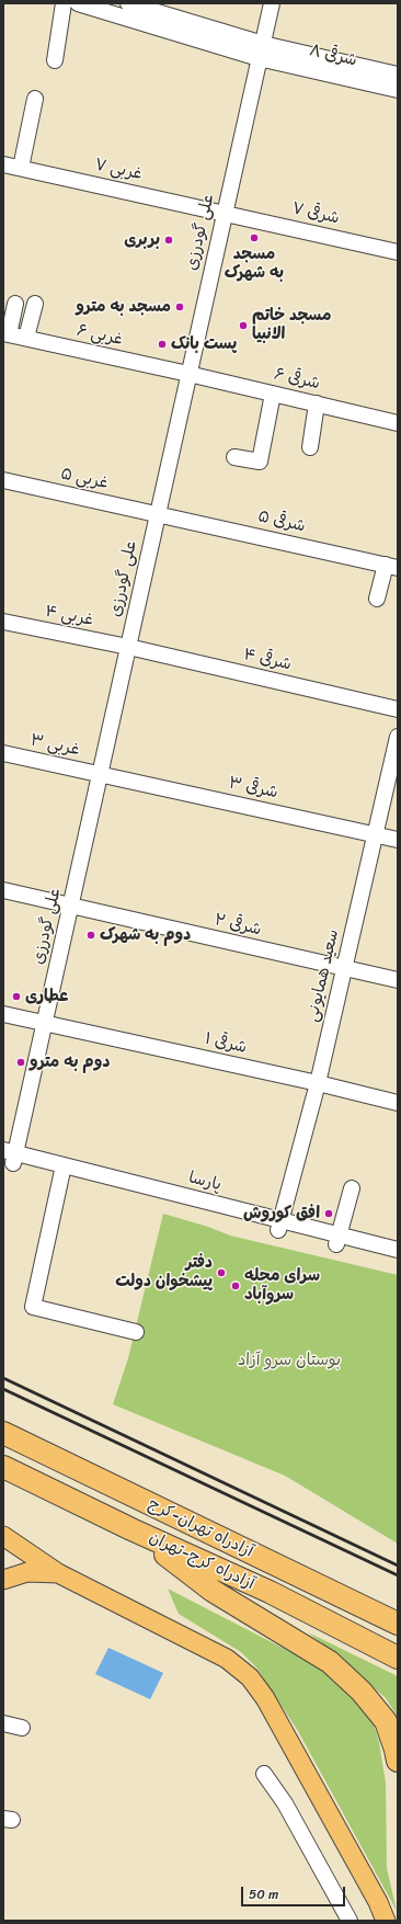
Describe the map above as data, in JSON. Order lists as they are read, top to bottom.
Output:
{
  "streets": {
    "highway": ["آزادراه تهران-کرج", "آزادراه کرج-تهران"],
    "street": [
      "۸ شرقی",
      "۷ غربی",
      "۷ شرقی",
      "علی گودرزی",
      "۶ غربی",
      "۶ شرقی",
      "۵ غربی",
      "۵ شرقی",
      "۴ غربی",
      "۴ شرقی",
      "۳ غربی",
      "۳ شرقی",
      "۲ شرقی",
      "سعید همایونی",
      "۱ شرقی",
      "پارسا"
    ]
  },
  "crossings": [
    ["۸ شرقی", "علی گودرزی"],
    ["۷ غربی", "۷ شرقی"],
    ["۷ غربی", "علی گودرزی"],
    ["۷ شرقی", "علی گودرزی"],
    ["علی گودرزی", "۶ غربی"],
    ["علی گودرزی", "۶ شرقی"],
    ["علی گودرزی", "۵ غربی"],
    ["علی گودرزی", "۵ شرقی"],
    ["علی گودرزی", "۴ غربی"],
    ["علی گودرزی", "۴ شرقی"],
    ["علی گودرزی", "۳ غربی"],
    ["علی گودرزی", "۳ شرقی"],
    ["علی گودرزی", "۲ شرقی"],
    ["علی گودرزی", "۱ شرقی"],
    ["علی گودرزی", "پارسا"],
    ["۶ غربی", "۶ شرقی"],
    ["۵ غربی", "۵ شرقی"],
    ["۴ غربی", "۴ شرقی"],
    ["۳ غربی", "۳ شرقی"],
    ["۳ شرقی", "سعید همایونی"],
    ["۲ شرقی", "سعید همایونی"],
    ["سعید همایونی", "۱ شرقی"],
    ["سعید همایونی", "پارسا"]
  ],
  "parks": ["بوستان سرو آزاد"],
  "places": [
    "مسجد به شهرک",
    "بربری",
    "مسجد به مترو",
    "مسجد خاتم الانبیا",
    "پست بانک",
    "دوم به شهرک",
    "عطاری",
    "دوم به مترو",
    "افق کوروش",
    "دفتر پیشخوان دولت",
    "سرای محله سروآباد"
  ],
  "scale_bar": "50 m"
}
